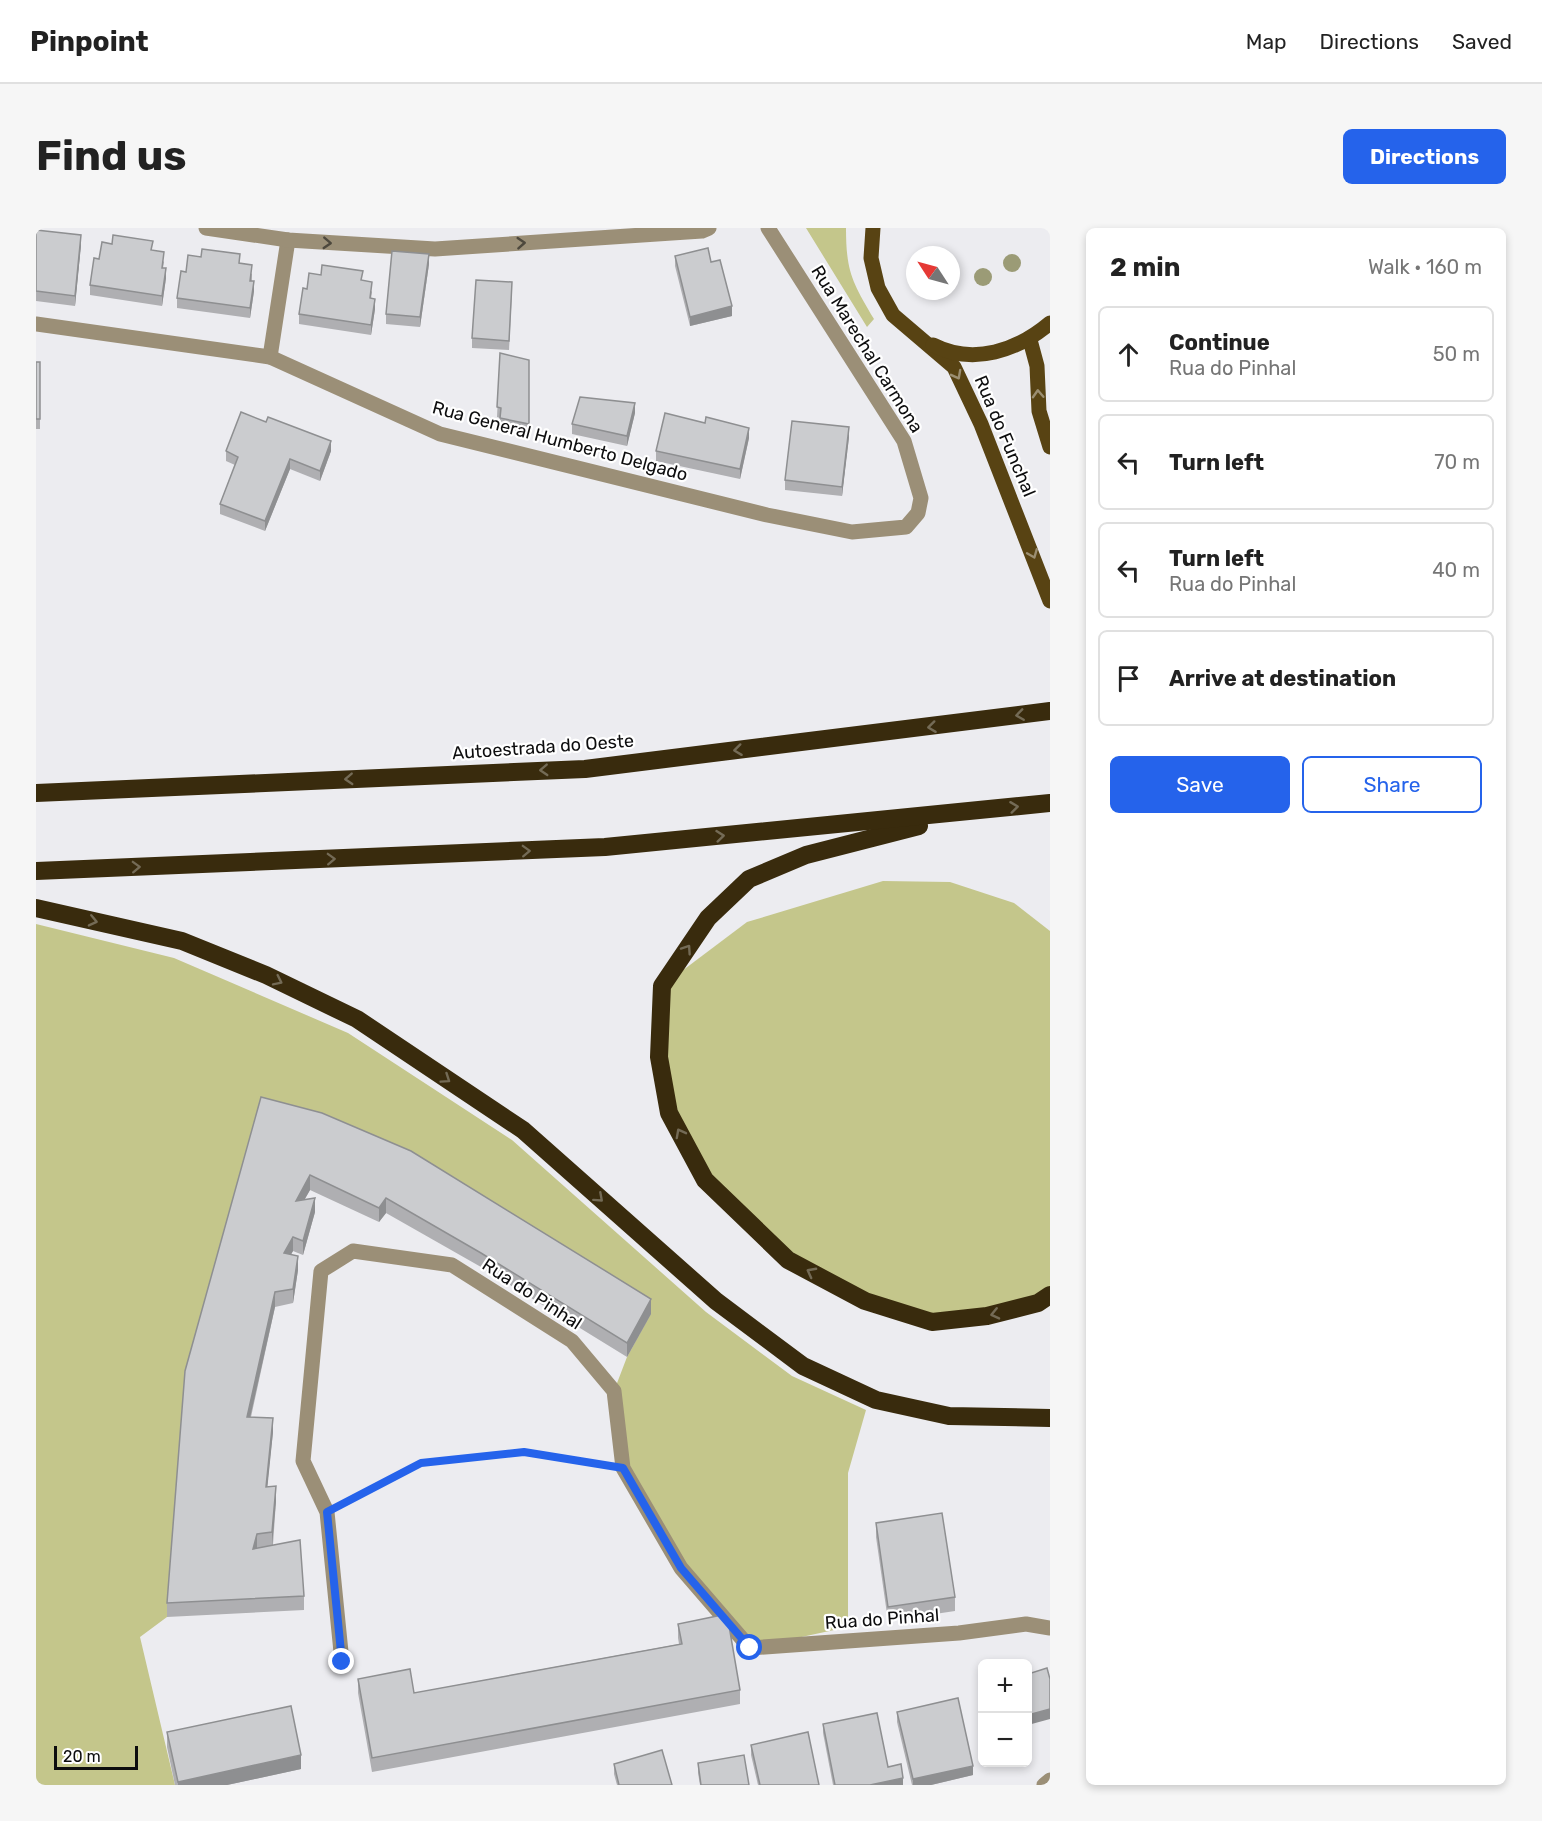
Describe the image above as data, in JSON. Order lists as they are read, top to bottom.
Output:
{
  "streets": {
    "highway": ["Autoestrada do Oeste"],
    "main road": ["Rua do Funchal"],
    "street": ["Rua Marechal Carmona", "Rua General Humberto Delgado", "Rua do Pinhal"]
  },
  "crossings": [
    ["Rua Marechal Carmona", "Rua General Humberto Delgado"]
  ],
  "scale_bar": "20 m",
  "north": "top left",
  "page": {
    "header": "Pinpoint",
    "nav": ["Map", "Directions", "Saved"],
    "buttons": [
      "Directions",
      ["Save", "Share"]
    ],
    "title": "Find us",
    "heading": ["2 min", "Walk · 160 m"],
    "list": [
      ["Continue", "Rua do Pinhal", "50 m"],
      ["Turn left", "70 m"],
      ["Turn left", "Rua do Pinhal", "40 m"],
      "Arrive at destination"
    ],
    "map_buttons": ["+", "−"],
    "scale": "20 m"
  }
}
